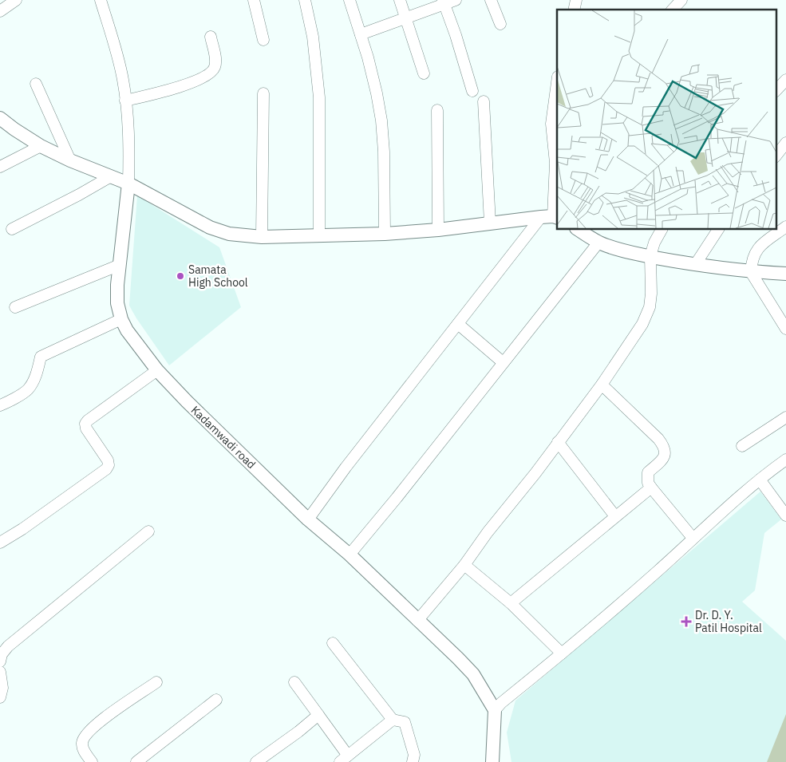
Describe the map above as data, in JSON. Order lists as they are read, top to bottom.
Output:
{
  "streets": {
    "street": ["Kadamwadi road"]
  },
  "places": {
    "other": ["Samata High School"],
    "health": ["Dr. D. Y. Patil Hospital"]
  }
}
